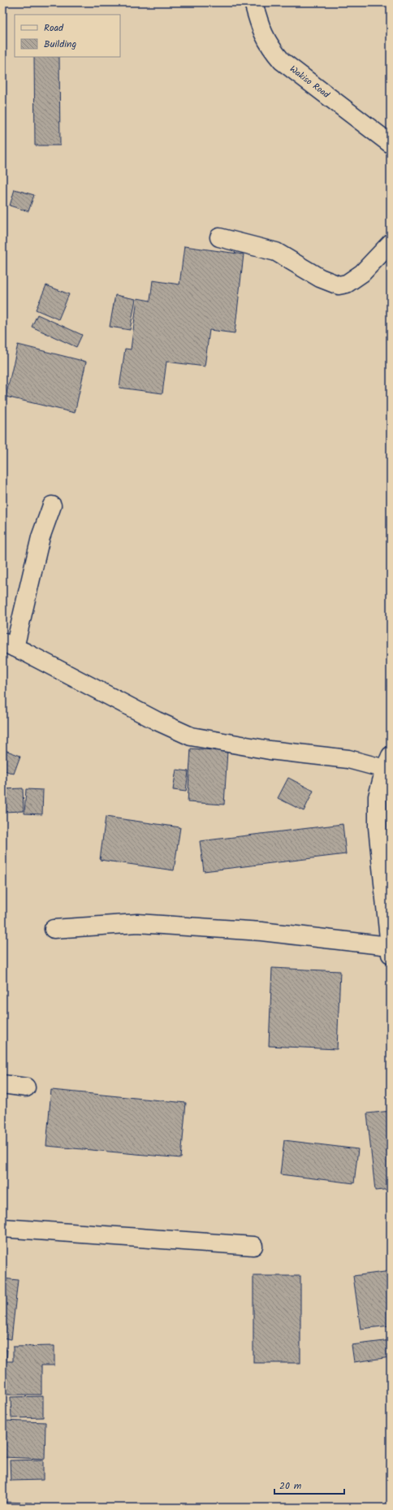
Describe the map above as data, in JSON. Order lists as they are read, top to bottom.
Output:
{
  "streets": {
    "street": ["Wakiso Road"]
  },
  "legend": ["Road", "Building"],
  "scale_bar": "20 m"
}
